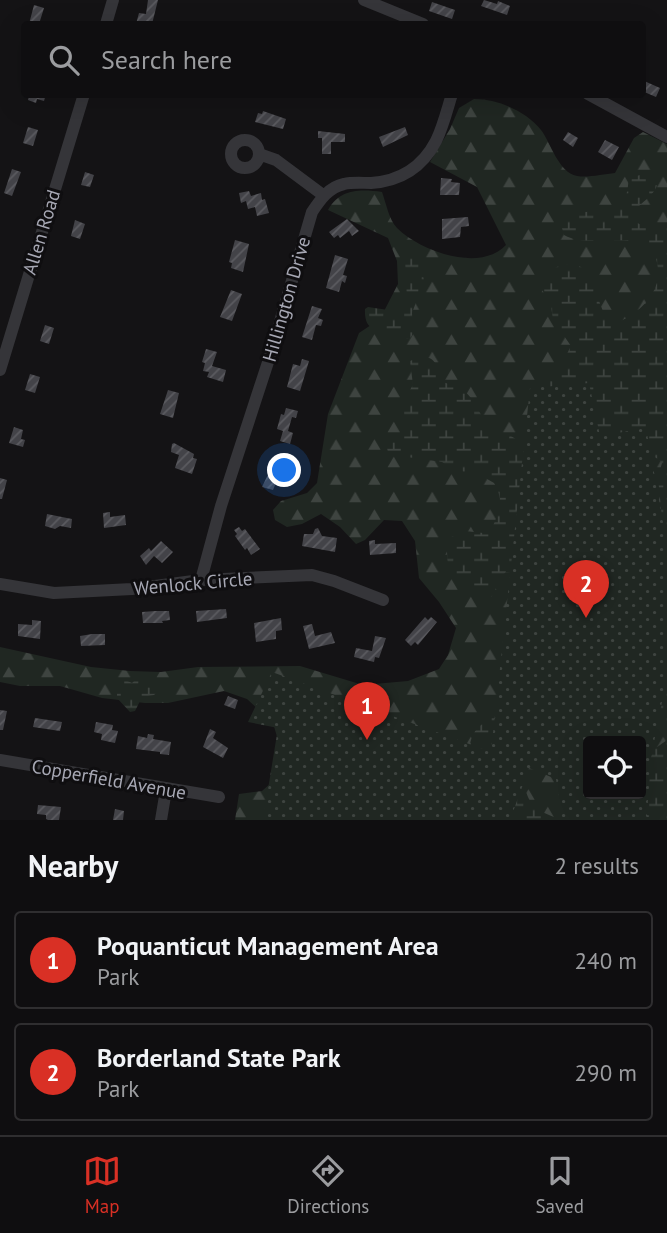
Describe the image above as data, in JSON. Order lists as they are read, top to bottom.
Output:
{
  "streets": {
    "street": [
      "Allen Road",
      "Hillington Drive",
      "Wenlock Circle",
      "Copperfield Avenue"
    ]
  },
  "crossings": [
    ["Hillington Drive", "Wenlock Circle"]
  ],
  "page": {
    "search": "Search here",
    "pins": ["2", "1"],
    "heading": ["Nearby", "2 results"],
    "list": [
      {
        "mark": "1",
        "name": "Poquanticut Management Area",
        "note": "Park",
        "value": "240 m"
      },
      {
        "mark": "2",
        "name": "Borderland State Park",
        "note": "Park",
        "value": "290 m"
      }
    ],
    "nav": ["Map", "Directions", "Saved"]
  }
}
